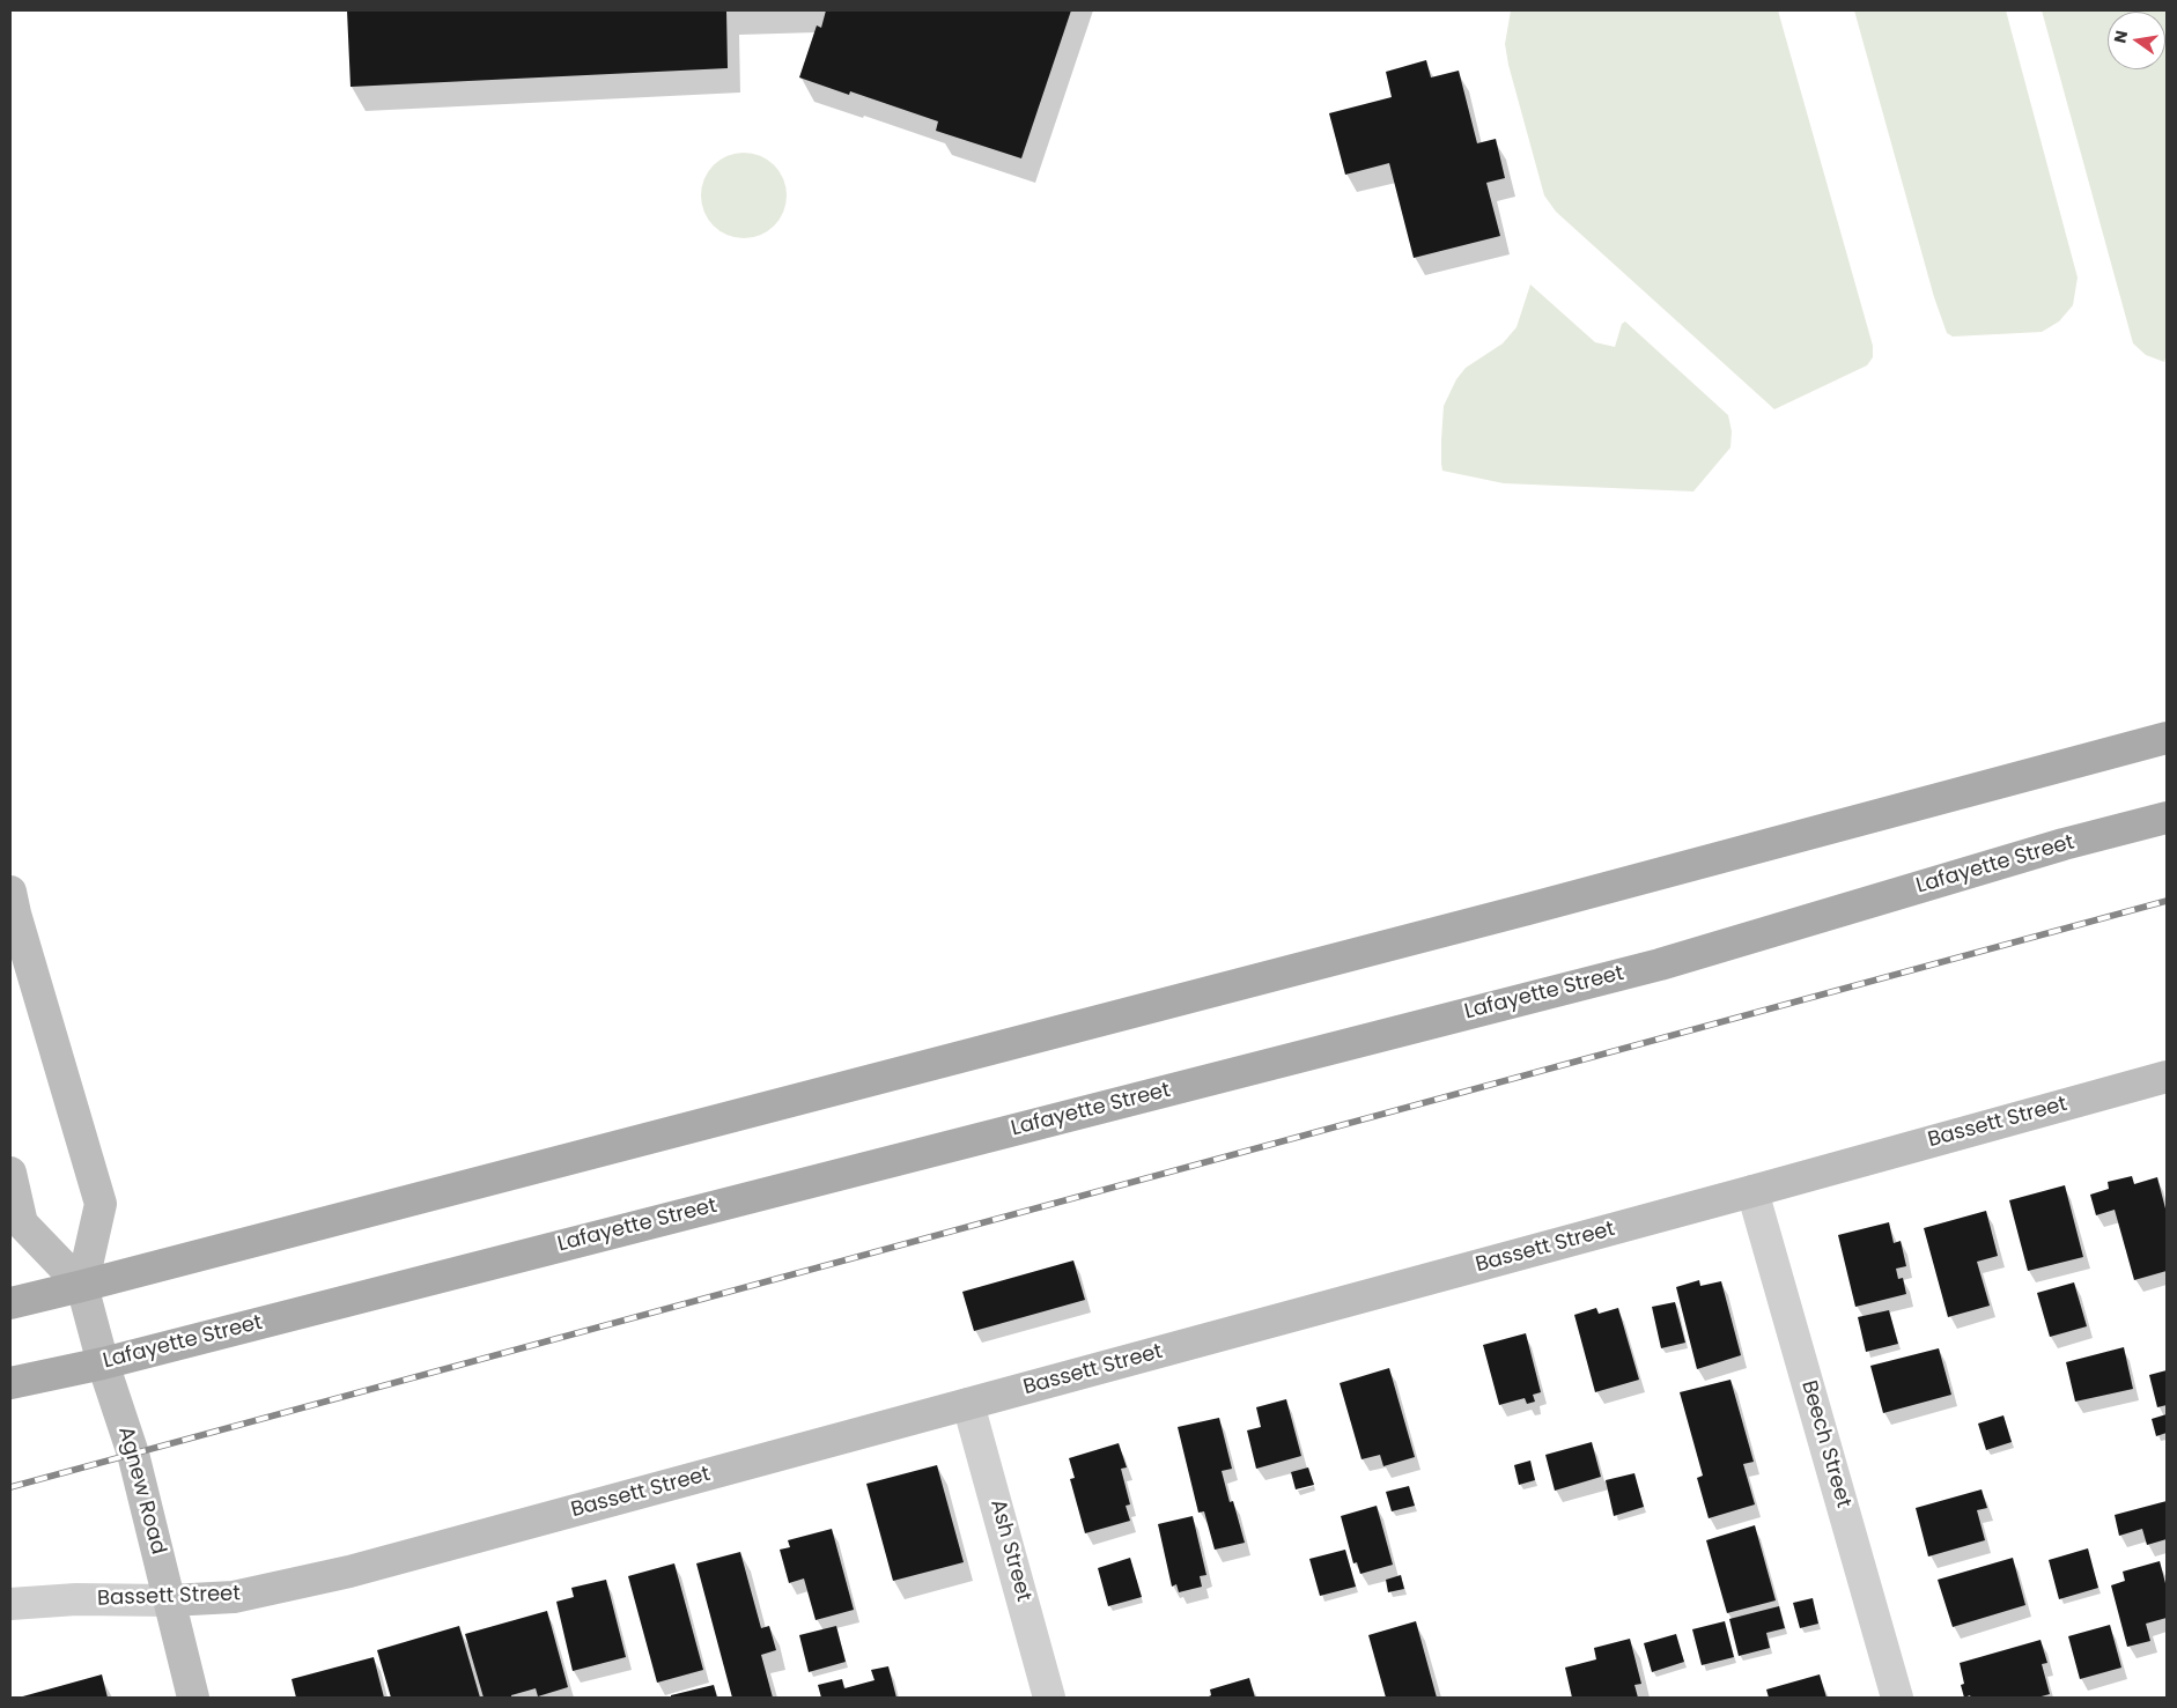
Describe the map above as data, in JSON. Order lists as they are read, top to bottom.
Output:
{
  "streets": {
    "main road": ["Lafayette Street"],
    "street": [
      "Bassett Street",
      "Beech Street",
      "Agnew Road",
      "Ash Street"
    ]
  },
  "crossings": [
    ["Lafayette Street", "Agnew Road"],
    ["Bassett Street", "Beech Street"],
    ["Bassett Street", "Agnew Road"],
    ["Bassett Street", "Ash Street"]
  ],
  "north": "left"
}
